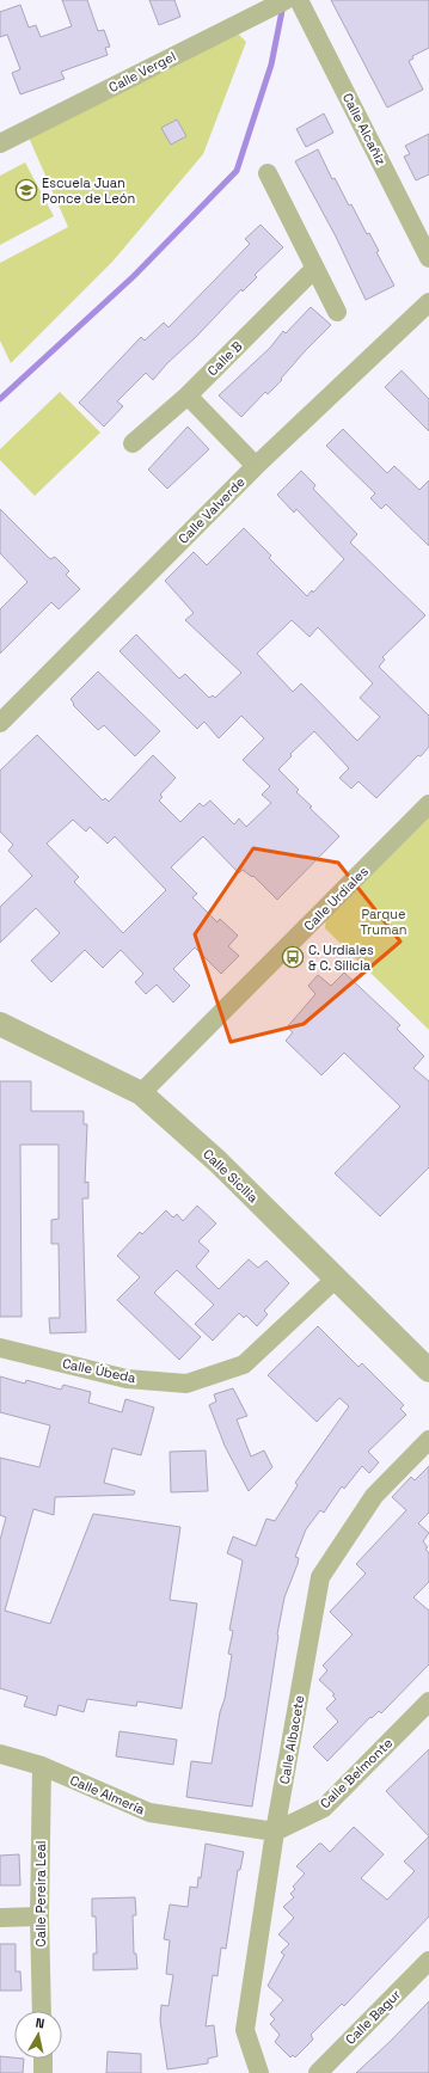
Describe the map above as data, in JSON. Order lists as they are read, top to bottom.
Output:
{
  "streets": {
    "street": [
      "Calle Vergel",
      "Calle Alcañiz",
      "Calle B",
      "Calle Valverde",
      "Calle Urdiales",
      "Calle Sicilia",
      "Calle Úbeda",
      "Calle Albacete",
      "Calle Belmonte",
      "Calle Almería",
      "Calle Pereira Leal",
      "Calle Bagur"
    ]
  },
  "crossings": [
    ["Calle Urdiales", "Calle Sicilia"],
    ["Calle Sicilia", "Calle Úbeda"],
    ["Calle Albacete", "Calle Belmonte"],
    ["Calle Albacete", "Calle Almería"],
    ["Calle Belmonte", "Calle Almería"],
    ["Calle Almería", "Calle Pereira Leal"]
  ],
  "parks": ["Parque Truman"],
  "places": {
    "school or university": ["Escuela Juan Ponce de León"],
    "bus stop": ["C. Urdiales & C. Silicia"]
  },
  "north": "top"
}
